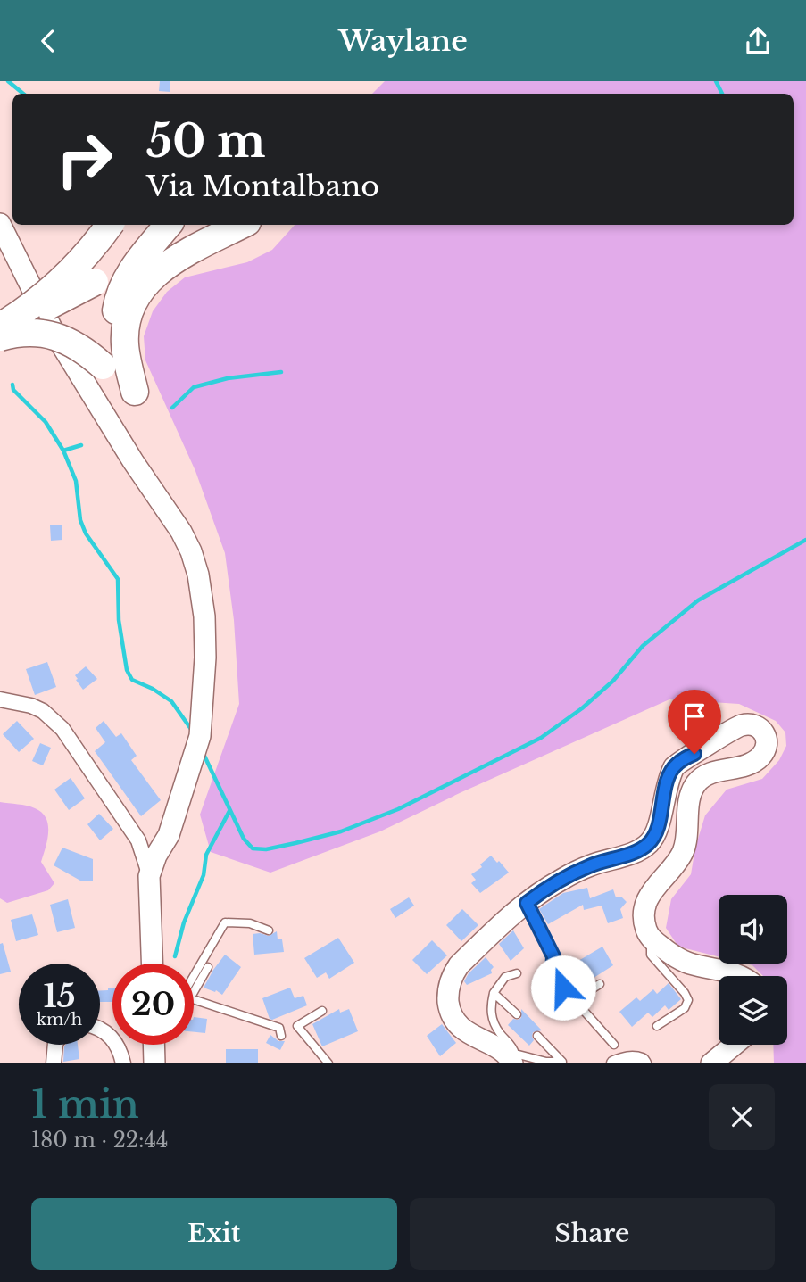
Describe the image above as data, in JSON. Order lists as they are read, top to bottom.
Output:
{
  "page": {
    "header": "Waylane",
    "turn": ["50 m", "Via Montalbano"],
    "speed": "15 km/h",
    "limit": "20",
    "heading": ["1 min", "180 m · 22:44"],
    "buttons": ["Exit", "Share"]
  }
}
